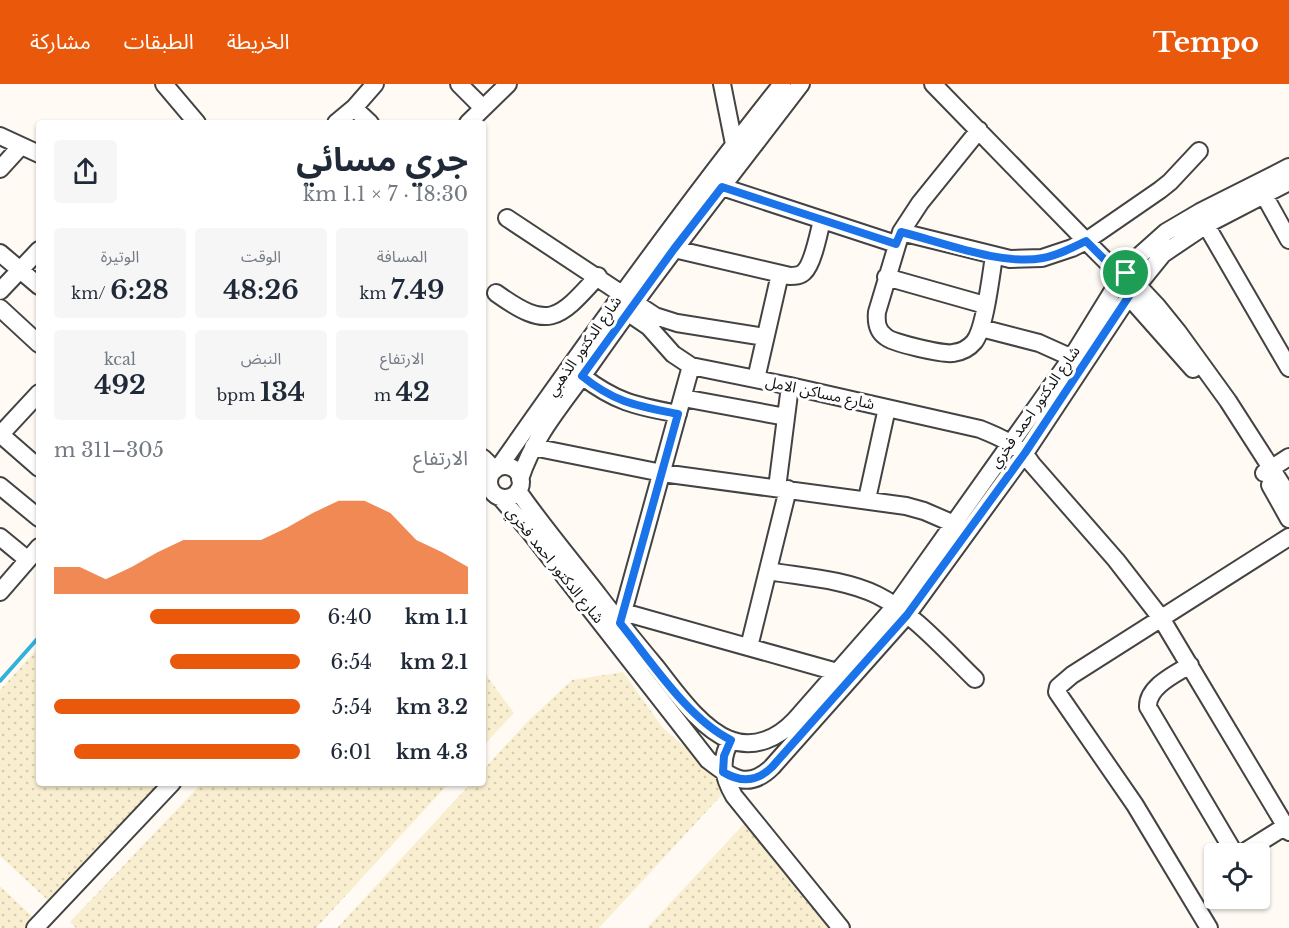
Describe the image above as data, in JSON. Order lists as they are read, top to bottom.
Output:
{
  "streets": {
    "street": ["شارع الدكتور الذهبي", "شارع مساكن الامل", "شارع الدكتور احمد فخري"]
  },
  "crossings": [
    ["شارع الدكتور الذهبي", "شارع مساكن الامل"],
    ["شارع الدكتور الذهبي", "شارع الدكتور احمد فخري"],
    ["شارع مساكن الامل", "شارع الدكتور احمد فخري"]
  ],
  "page": {
    "header": "Tempo",
    "nav": ["الخريطة", "الطبقات", "مشاركة"],
    "heading": ["جري مسائي", "18:30 · 7 × 1.1 km"],
    "stats": [
      ["المسافة", "7.49 km"],
      ["الوقت", "48:26"],
      ["الوتيرة", "6:28 /km"],
      ["الارتفاع", "42 m"],
      ["النبض", "134 bpm"],
      ["kcal", "492"]
    ],
    "chart": ["الارتفاع", "305–311 m"],
    "list": [
      {
        "name": "1.1 km",
        "note": "6:40"
      },
      {
        "name": "2.1 km",
        "note": "6:54"
      },
      {
        "name": "3.2 km",
        "note": "5:54"
      },
      {
        "name": "4.3 km",
        "note": "6:01"
      }
    ]
  }
}
